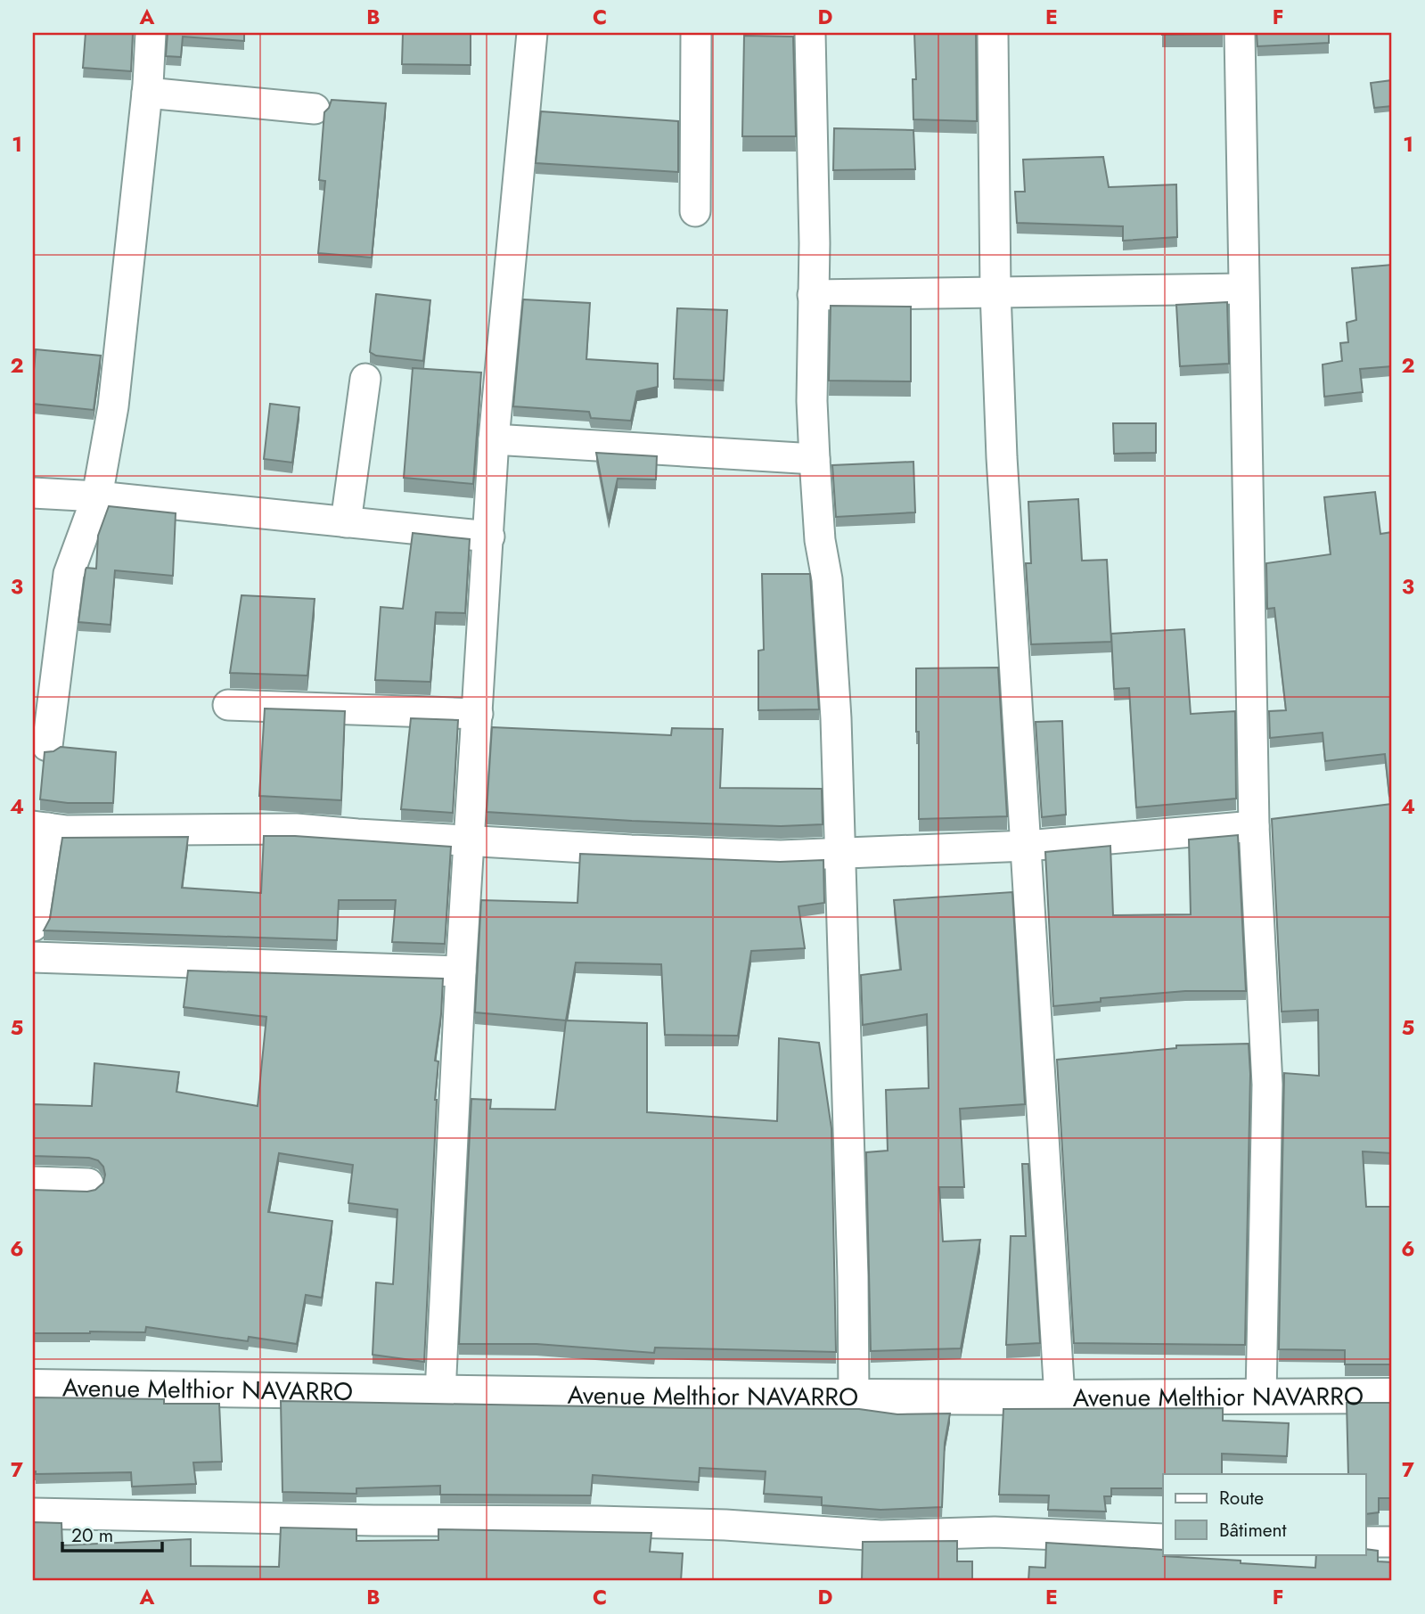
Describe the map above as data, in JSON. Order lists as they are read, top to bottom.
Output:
{
  "streets": {
    "street": ["Avenue Melthior NAVARRO"]
  },
  "legend": ["Route", "Bâtiment"],
  "scale_bar": "20 m",
  "grid": {
    "columns": [
      "A",
      "B",
      "C",
      "D",
      "E",
      "F"
    ],
    "rows": [
      "1",
      "2",
      "3",
      "4",
      "5",
      "6",
      "7"
    ]
  }
}
